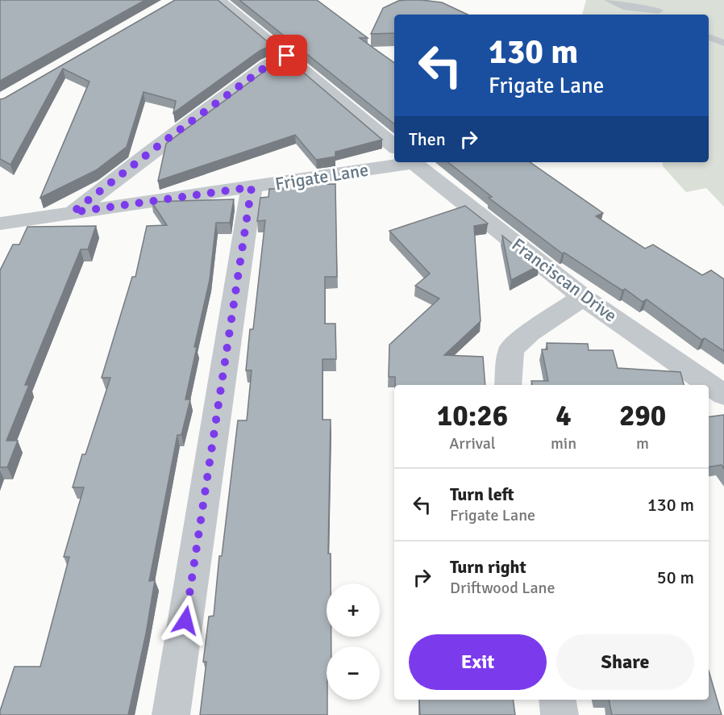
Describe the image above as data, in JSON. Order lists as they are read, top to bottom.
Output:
{
  "streets": {
    "street": ["Frigate Lane", "Franciscan Drive"]
  },
  "page": {
    "turn": ["130 m", "Frigate Lane"],
    "then": "Then",
    "eta": [
      "10:26",
      "Arrival",
      "4",
      "min",
      "290",
      "m"
    ],
    "list": [
      {
        "name": "Turn left",
        "note": "Frigate Lane",
        "value": "130 m"
      },
      {
        "name": "Turn right",
        "note": "Driftwood Lane",
        "value": "50 m"
      }
    ],
    "map_buttons": ["+", "−"],
    "buttons": ["Exit", "Share"]
  }
}
